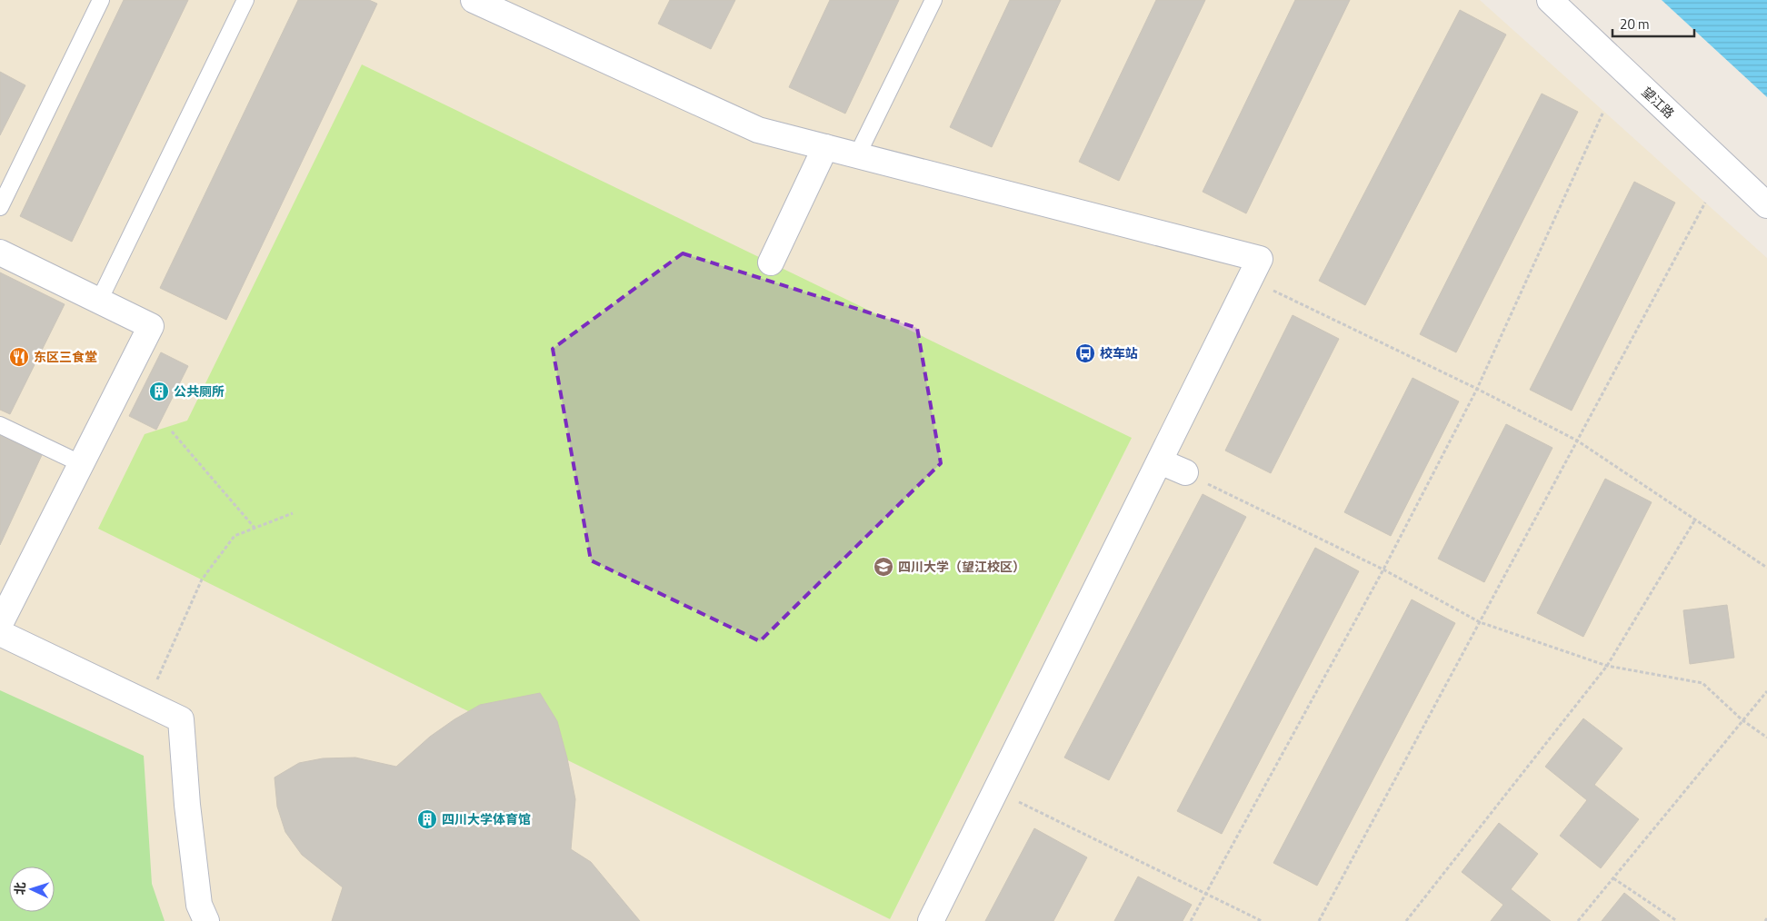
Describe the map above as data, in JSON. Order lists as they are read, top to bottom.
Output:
{
  "streets": {
    "street": ["望江路"]
  },
  "places": {
    "bus stop": ["校车站"],
    "restaurant": ["东区三食堂"],
    "building": ["公共厕所", "四川大学体育馆"],
    "school or university": ["四川大学（望江校区）"]
  },
  "scale_bar": "20 m",
  "north": "left"
}
